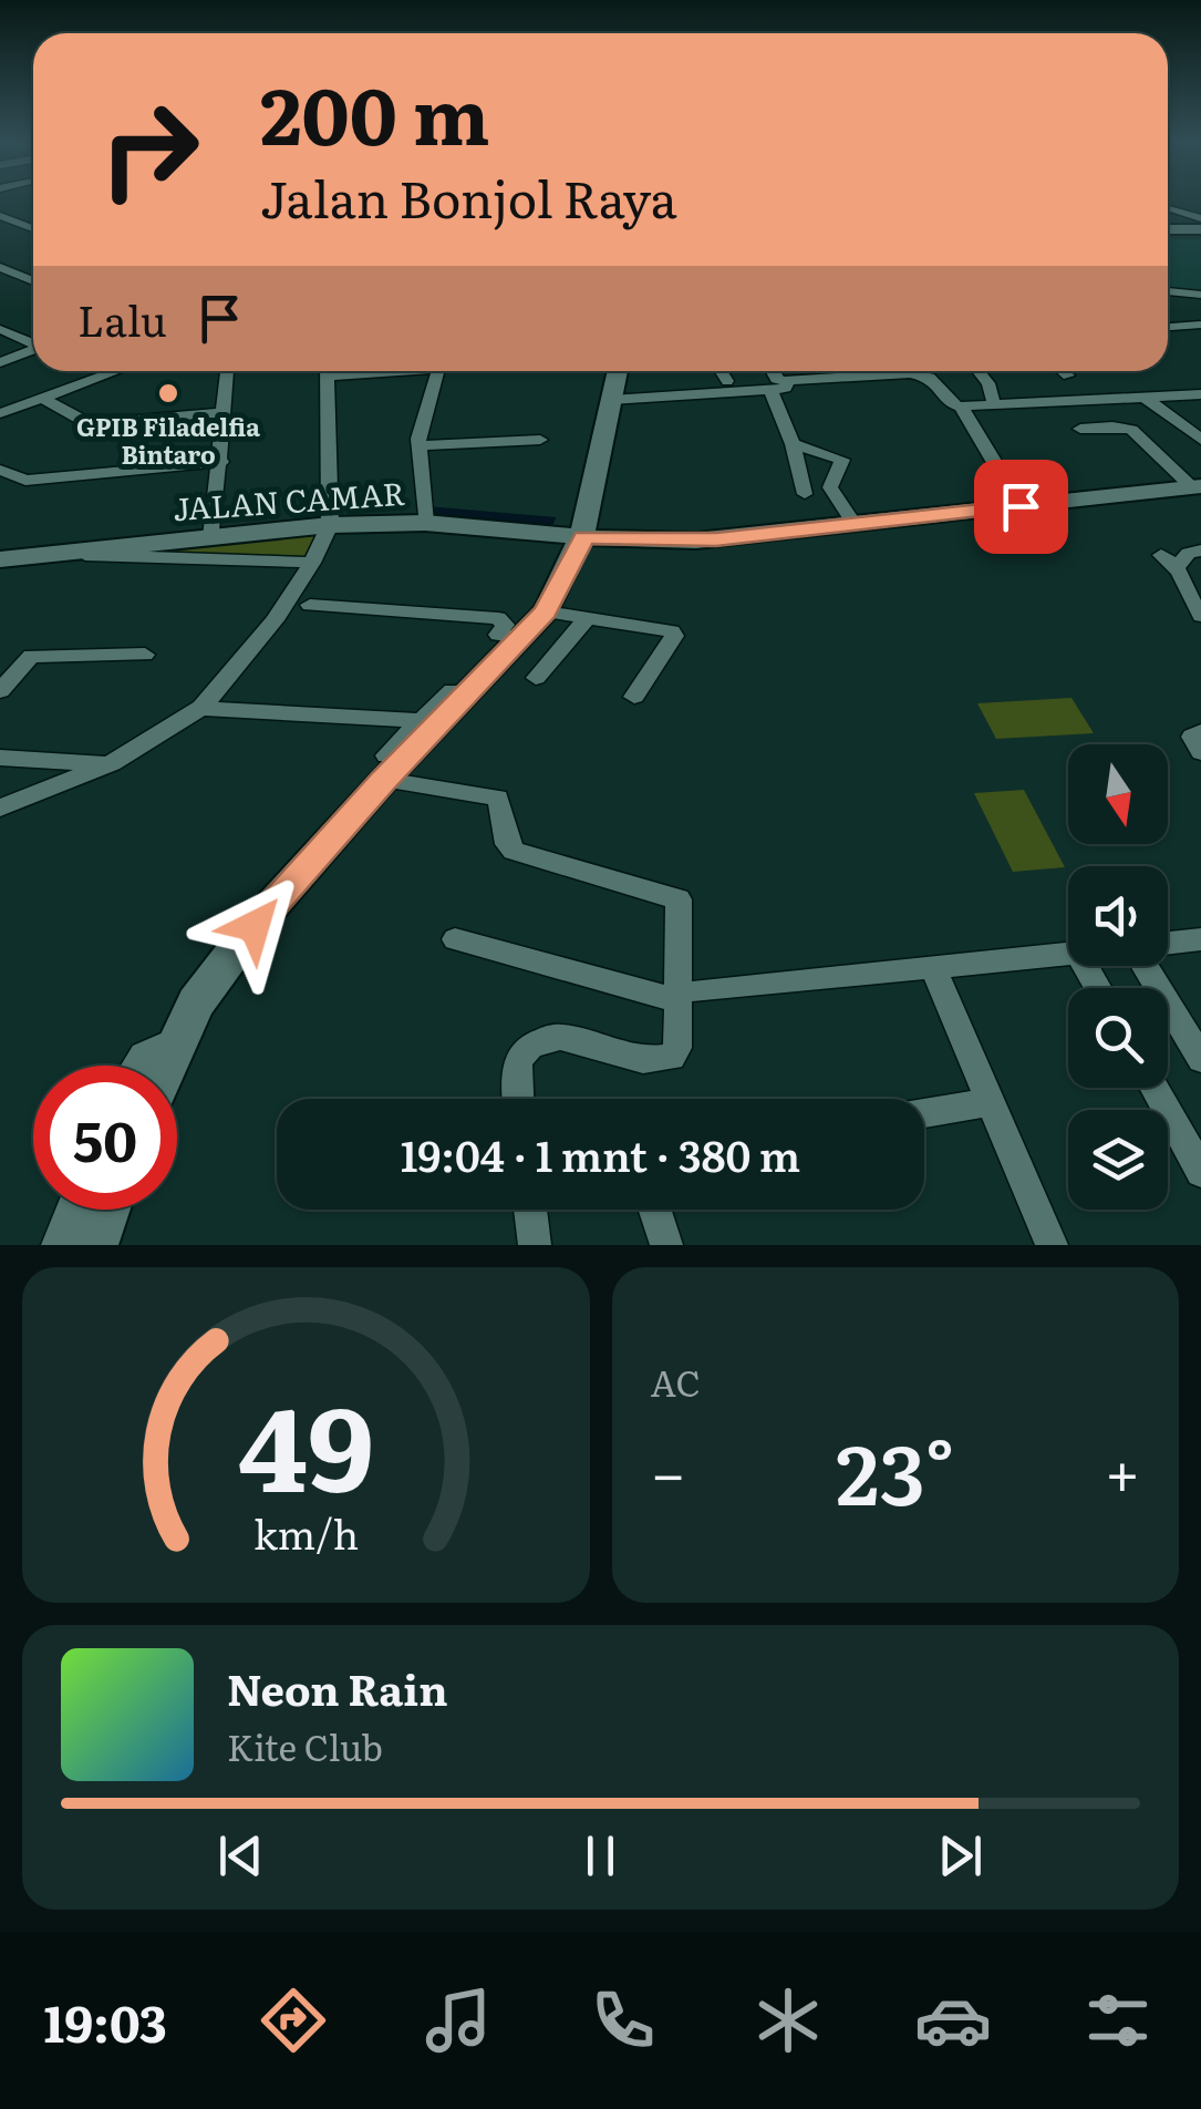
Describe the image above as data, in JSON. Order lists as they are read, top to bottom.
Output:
{
  "streets": {
    "main road": ["JALAN CAMAR"]
  },
  "places": ["GPIB Filadelfia Bintaro"],
  "north": "bottom",
  "page": {
    "turn": ["200 m", "Jalan Bonjol Raya"],
    "then": "Lalu",
    "limit": "50",
    "trip": "19:04 · 1 mnt · 380 m",
    "tile": "AC",
    "heat": ["−", "23°", "+"],
    "song": ["Neon Rain", "Kite Club"],
    "tabs": "19:03",
    "gauge": ["49", "km/h"]
  }
}
